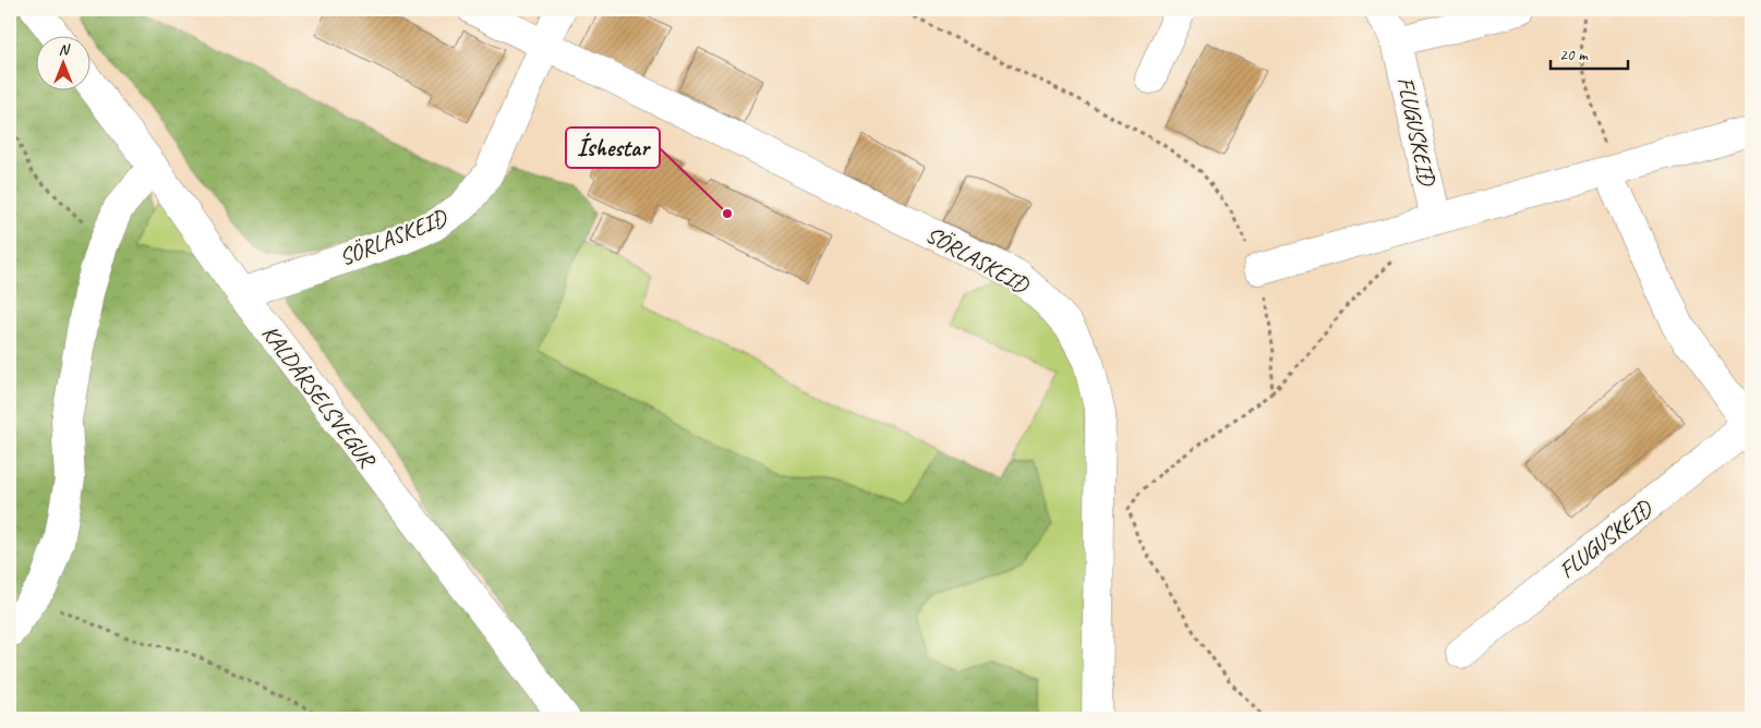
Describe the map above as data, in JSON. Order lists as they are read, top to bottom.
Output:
{
  "streets": {
    "street": ["FLUGUSKEIÐ", "SÖRLASKEIÐ", "KALDÁRSELSVEGUR"]
  },
  "crossings": [
    ["SÖRLASKEIÐ", "KALDÁRSELSVEGUR"]
  ],
  "places": ["Íshestar"],
  "scale_bar": "20 m",
  "north": "top"
}
